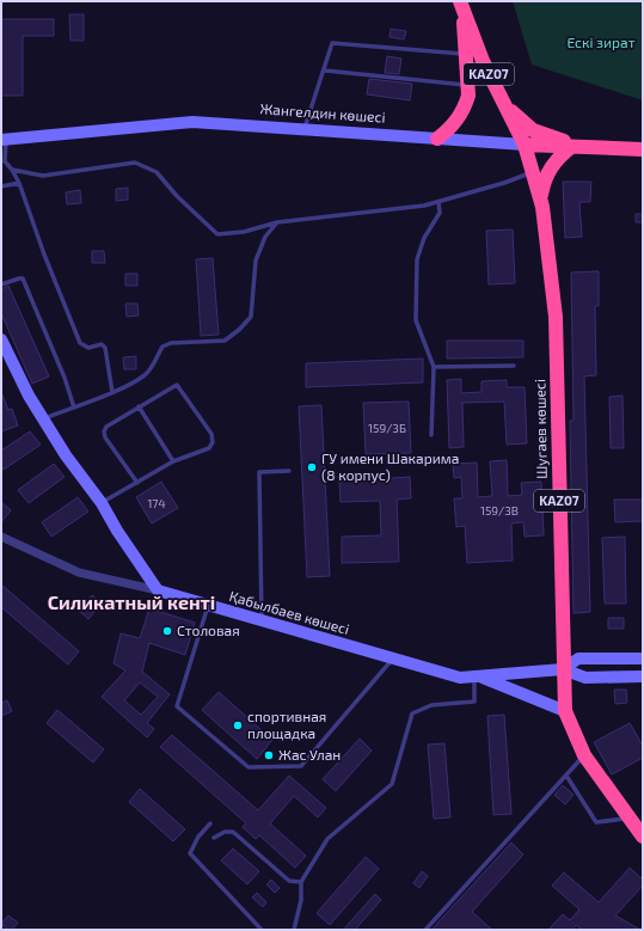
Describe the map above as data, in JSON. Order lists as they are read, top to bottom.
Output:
{
  "streets": {
    "highway": ["KAZ07", "Жангелдин көшесі", "Шугаев көшесі"],
    "main road": ["Қабылбаев көшесі"]
  },
  "crossings": [
    ["KAZ07", "Жангелдин көшесі"],
    ["KAZ07", "Шугаев көшесі"],
    ["Жангелдин көшесі", "Шугаев көшесі"],
    ["Шугаев көшесі", "Қабылбаев көшесі"]
  ],
  "districts": ["Силикатный кенті"],
  "parks": ["Ескі зират"],
  "places": [
    "ГУ имени Шакарима (8 корпус)",
    "Столовая",
    "спортивная площадка",
    "Жас Улан"
  ],
  "house_numbers": ["159/3Б", "174", "159/3В"]
}
